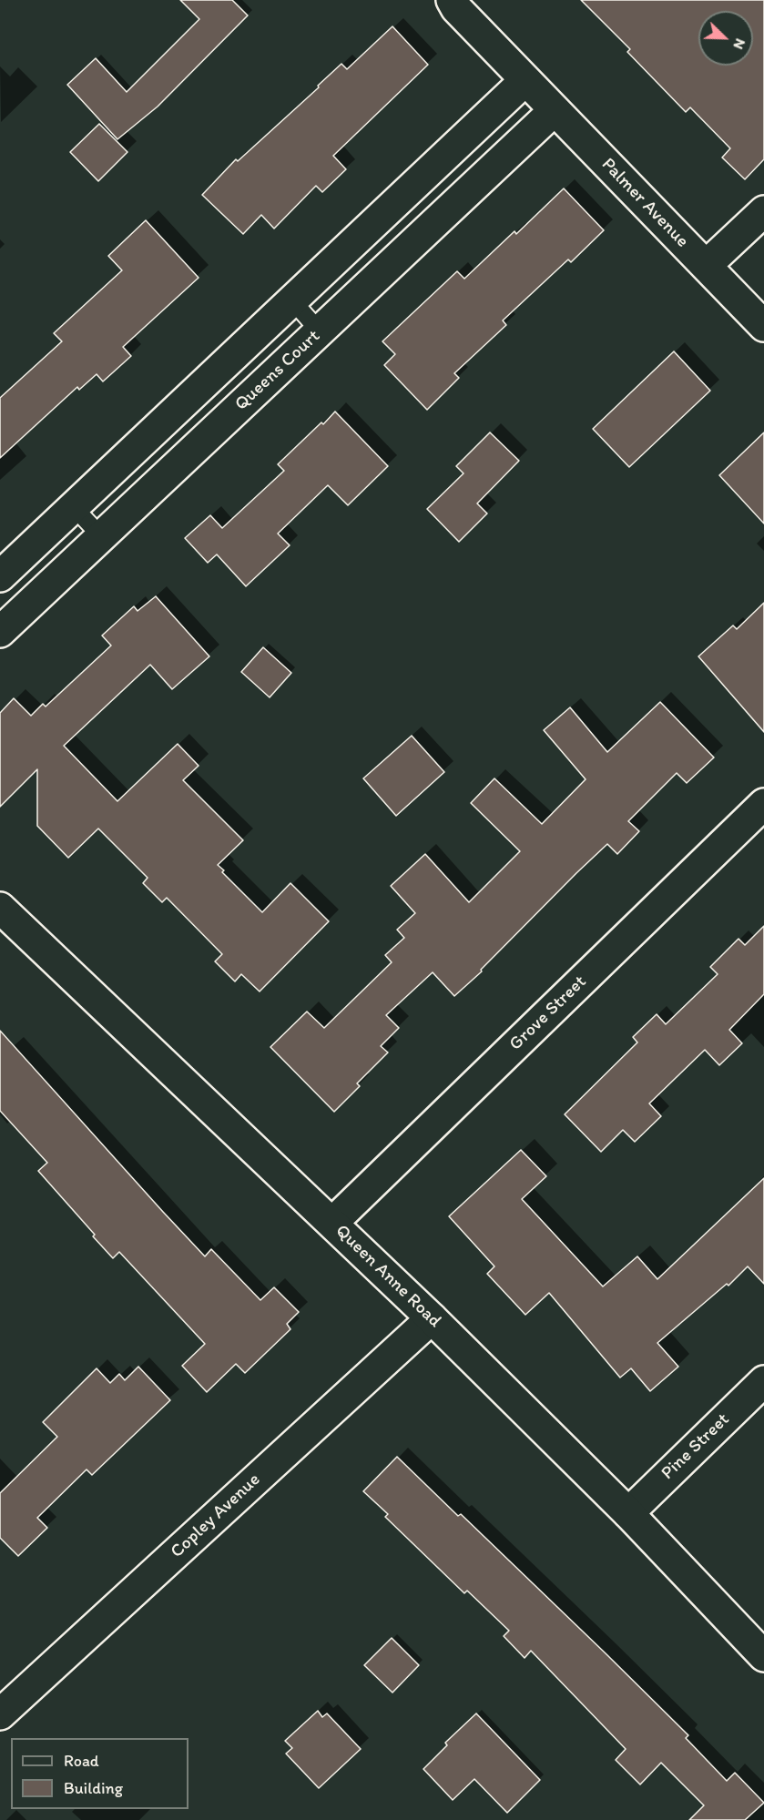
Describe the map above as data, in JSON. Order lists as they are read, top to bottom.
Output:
{
  "streets": {
    "street": [
      "Palmer Avenue",
      "Queens Court",
      "Grove Street",
      "Queen Anne Road",
      "Pine Street",
      "Copley Avenue"
    ]
  },
  "crossings": [
    ["Palmer Avenue", "Queens Court"],
    ["Grove Street", "Queen Anne Road"],
    ["Queen Anne Road", "Pine Street"],
    ["Queen Anne Road", "Copley Avenue"]
  ],
  "legend": ["Road", "Building"],
  "north": "bottom right"
}
